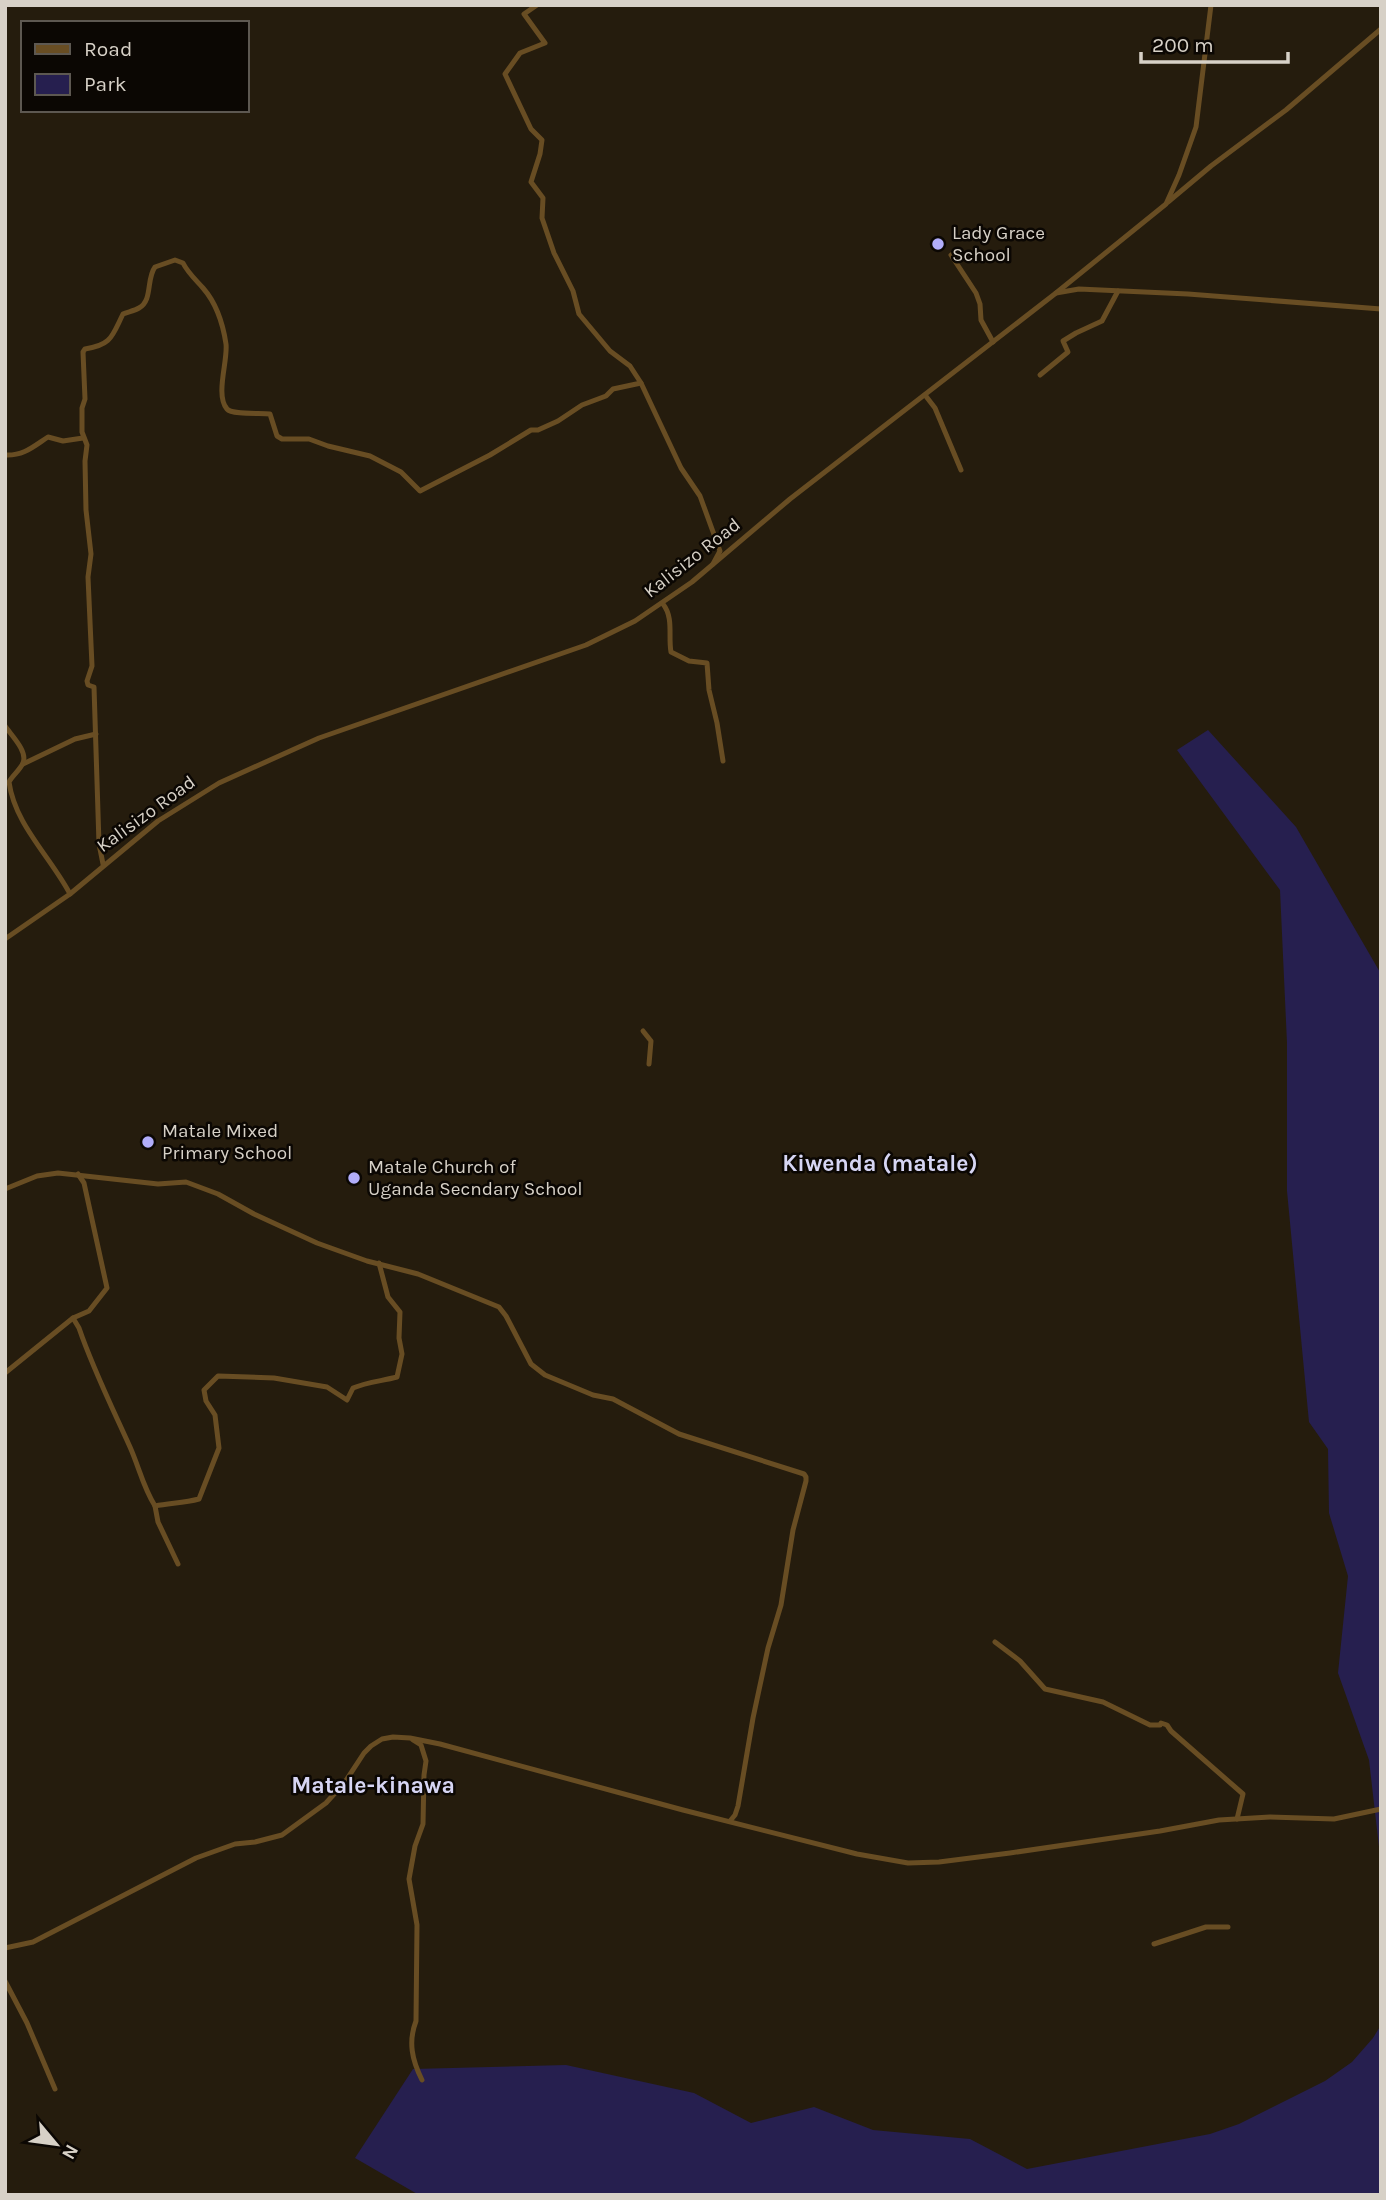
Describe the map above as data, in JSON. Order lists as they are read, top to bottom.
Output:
{
  "streets": {
    "street": ["Kalisizo Road"]
  },
  "districts": ["Kiwenda (matale)", "Matale-kinawa"],
  "places": ["Lady Grace School", "Matale Mixed Primary School", "Matale Church of Uganda Secndary School"],
  "legend": ["Road", "Park"],
  "scale_bar": "200 m",
  "north": "bottom right"
}
